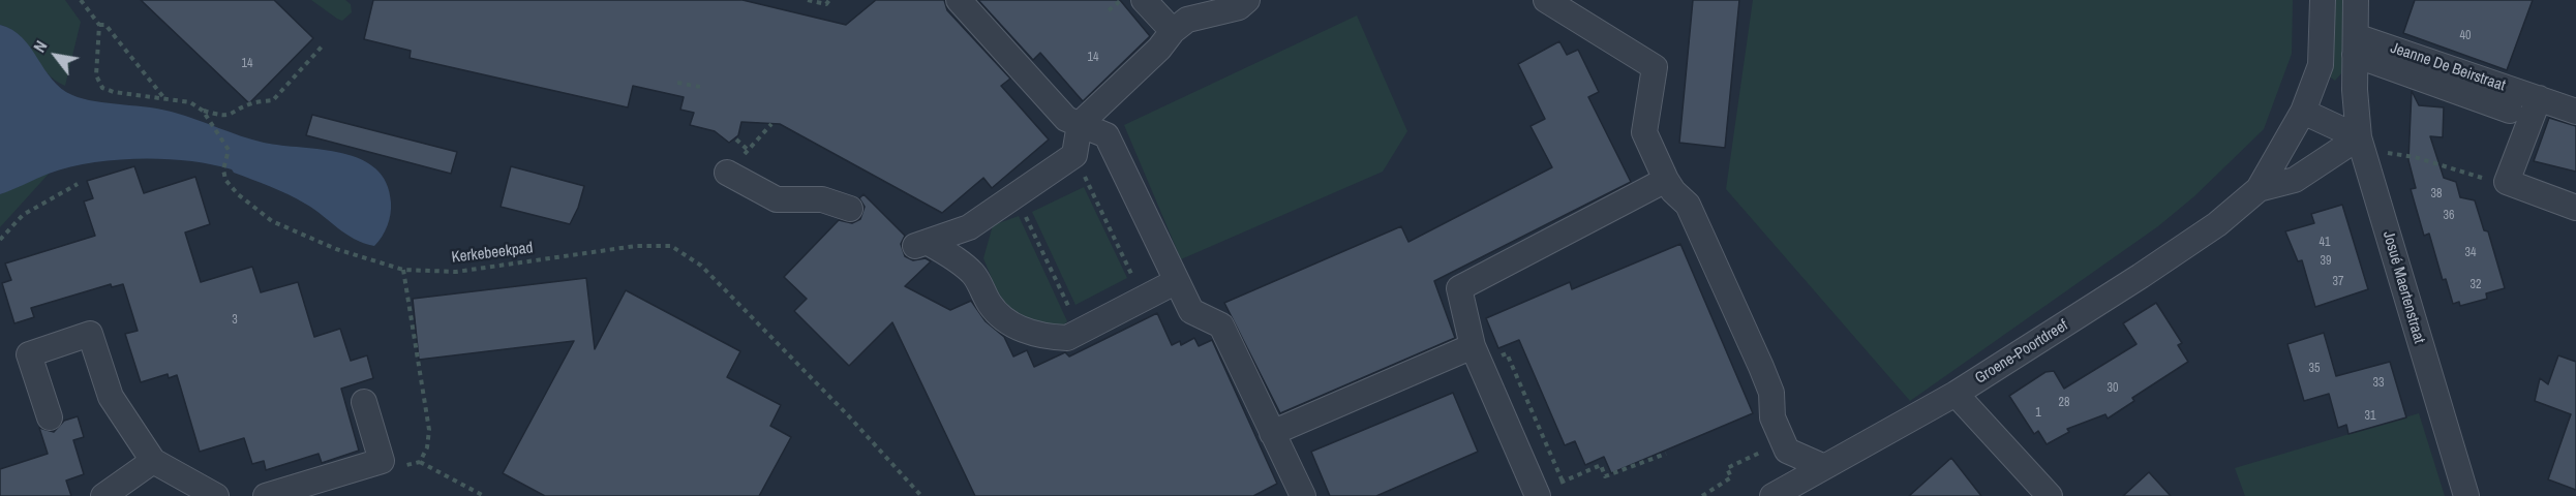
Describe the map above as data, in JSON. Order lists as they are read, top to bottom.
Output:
{
  "streets": {
    "street": ["Jeanne De Beirstraat", "Josué Maertenstraat", "Groene-Poortdreef"],
    "path": ["Kerkebeekpad"]
  },
  "crossings": [
    ["Josué Maertenstraat", "Groene-Poortdreef"]
  ],
  "house_numbers": [
    "40",
    "14",
    "14",
    "38",
    "36",
    "41",
    "34",
    "39",
    "37",
    "32",
    "3",
    "35",
    "33",
    "30",
    "28",
    "1",
    "31"
  ],
  "north": "top left"
}
